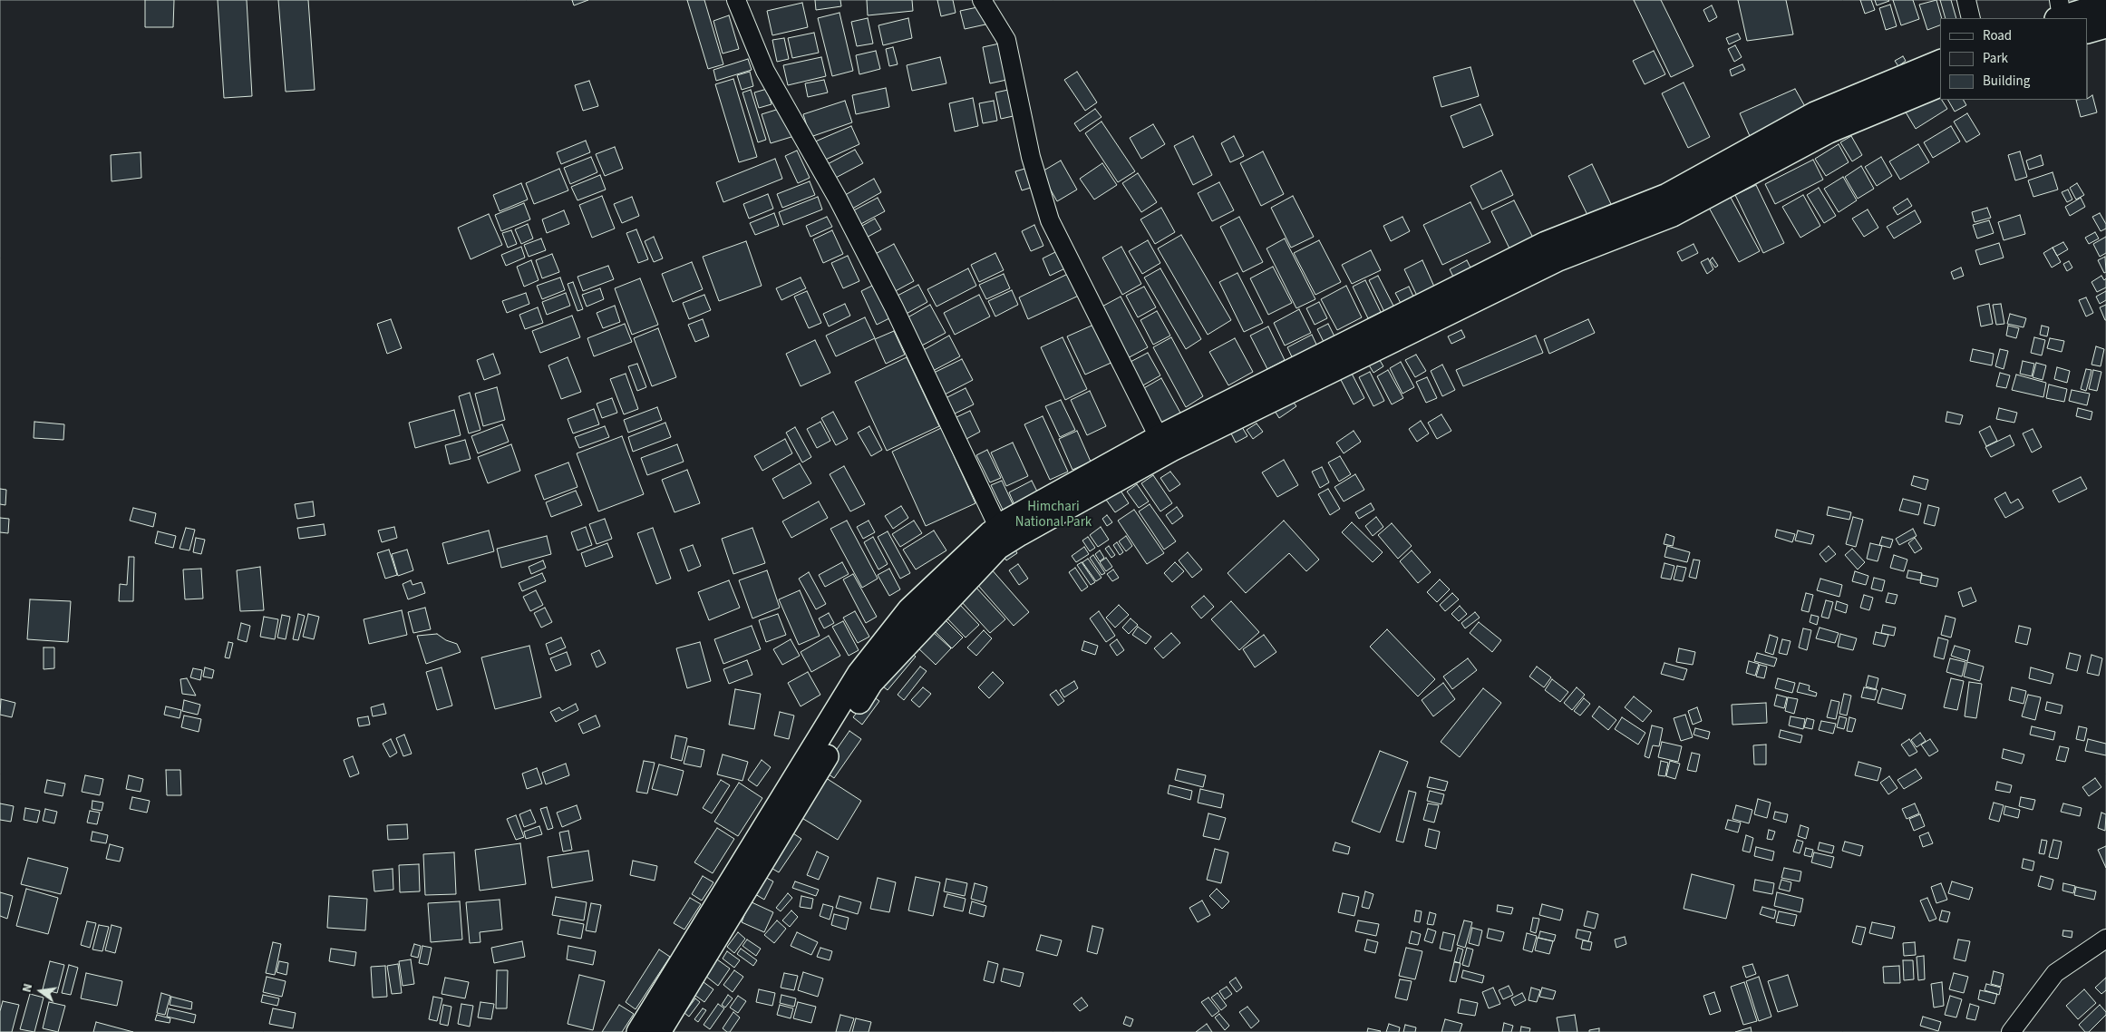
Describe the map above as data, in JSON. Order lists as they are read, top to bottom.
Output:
{
  "parks": ["Himchari National Park"],
  "legend": ["Road", "Park", "Building"],
  "north": "left"
}
